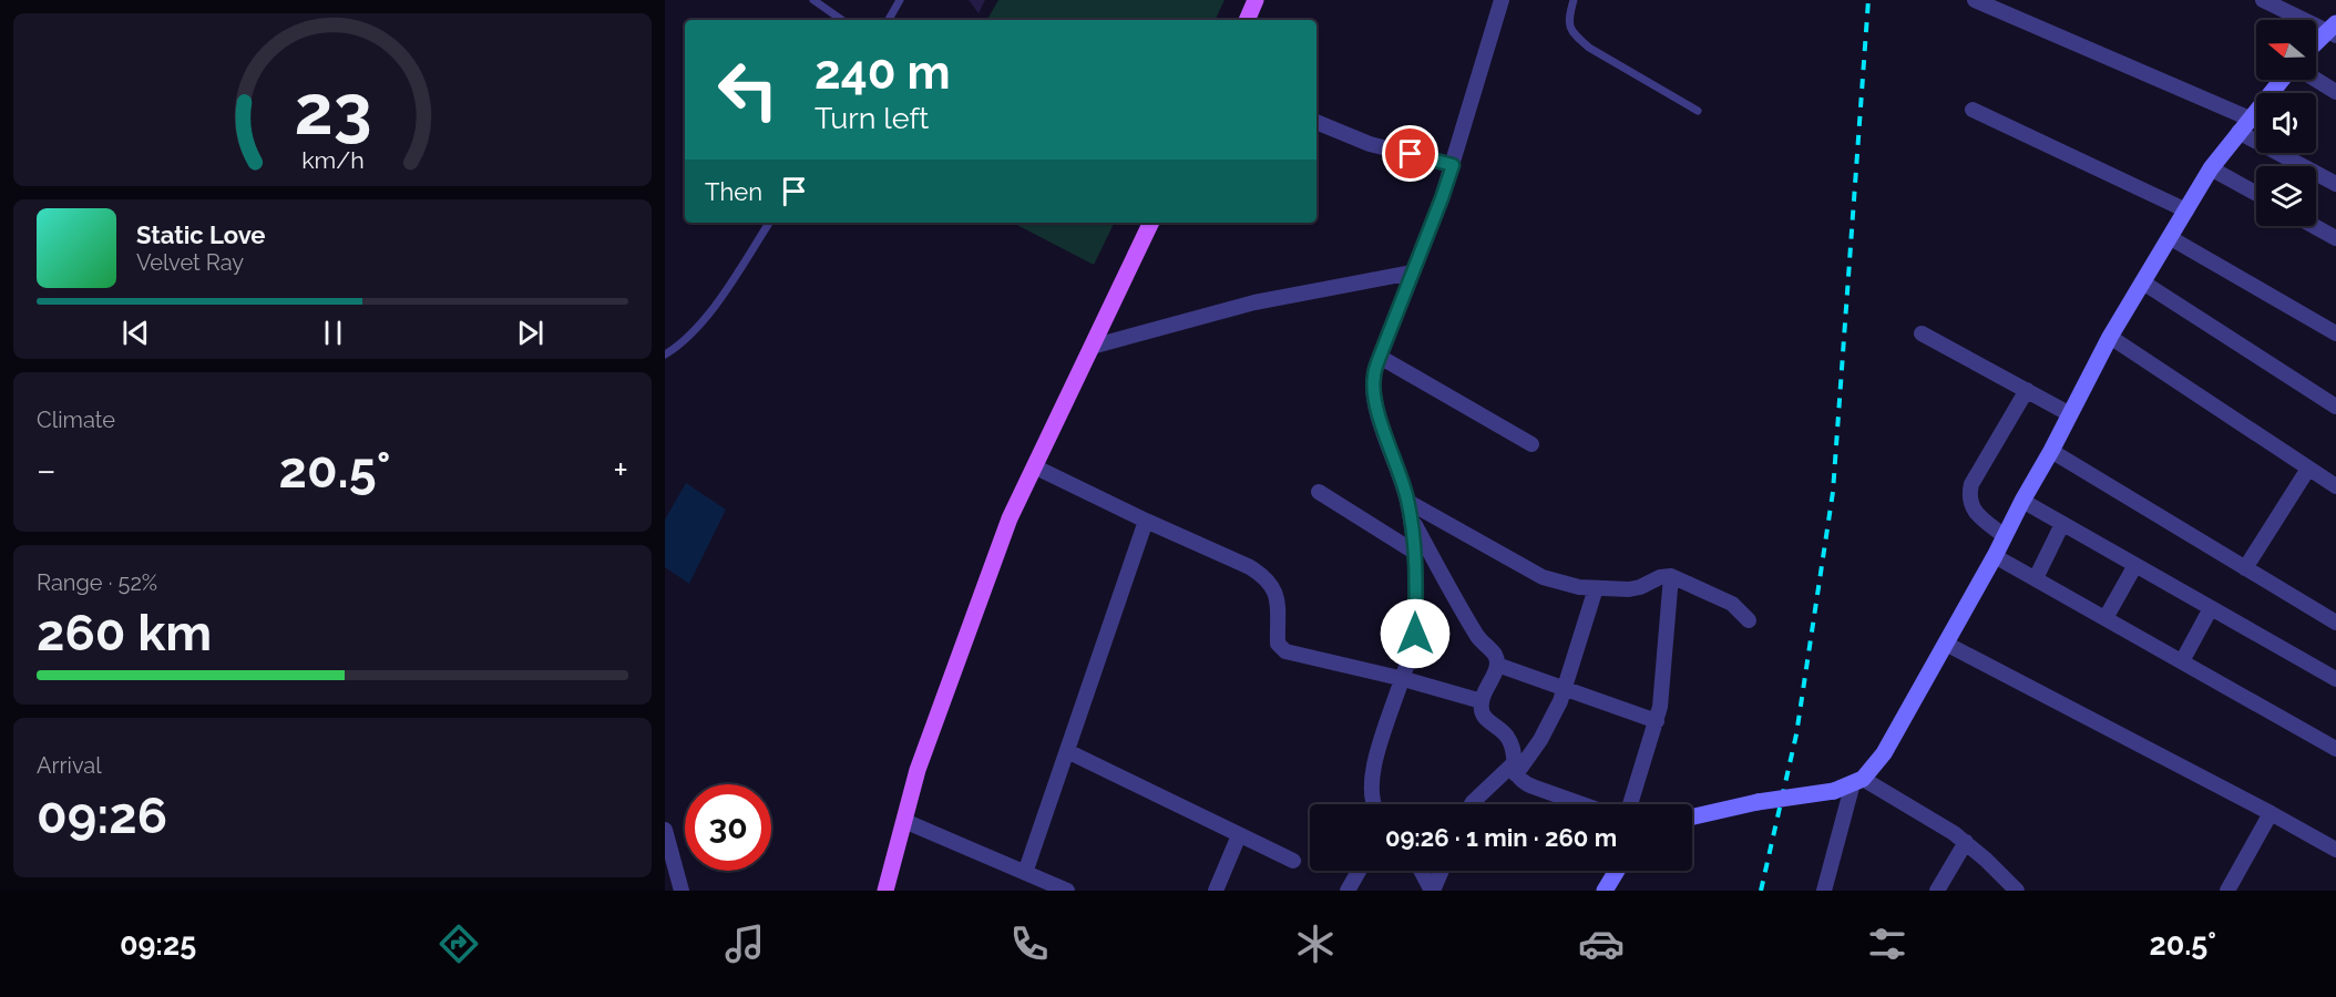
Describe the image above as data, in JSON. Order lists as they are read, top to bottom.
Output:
{
  "north": "left",
  "page": {
    "turn": ["240 m", "Turn left"],
    "then": "Then",
    "song": ["Static Love", "Velvet Ray"],
    "tile": [
      "Climate",
      ["Range · 52%", "260 km"],
      ["Arrival", "09:26"]
    ],
    "heat": ["−", "20.5°", "+"],
    "limit": "30",
    "trip": "09:26 · 1 min · 260 m",
    "tabs": ["09:25", "20.5°"],
    "gauge": ["23", "km/h"]
  }
}
